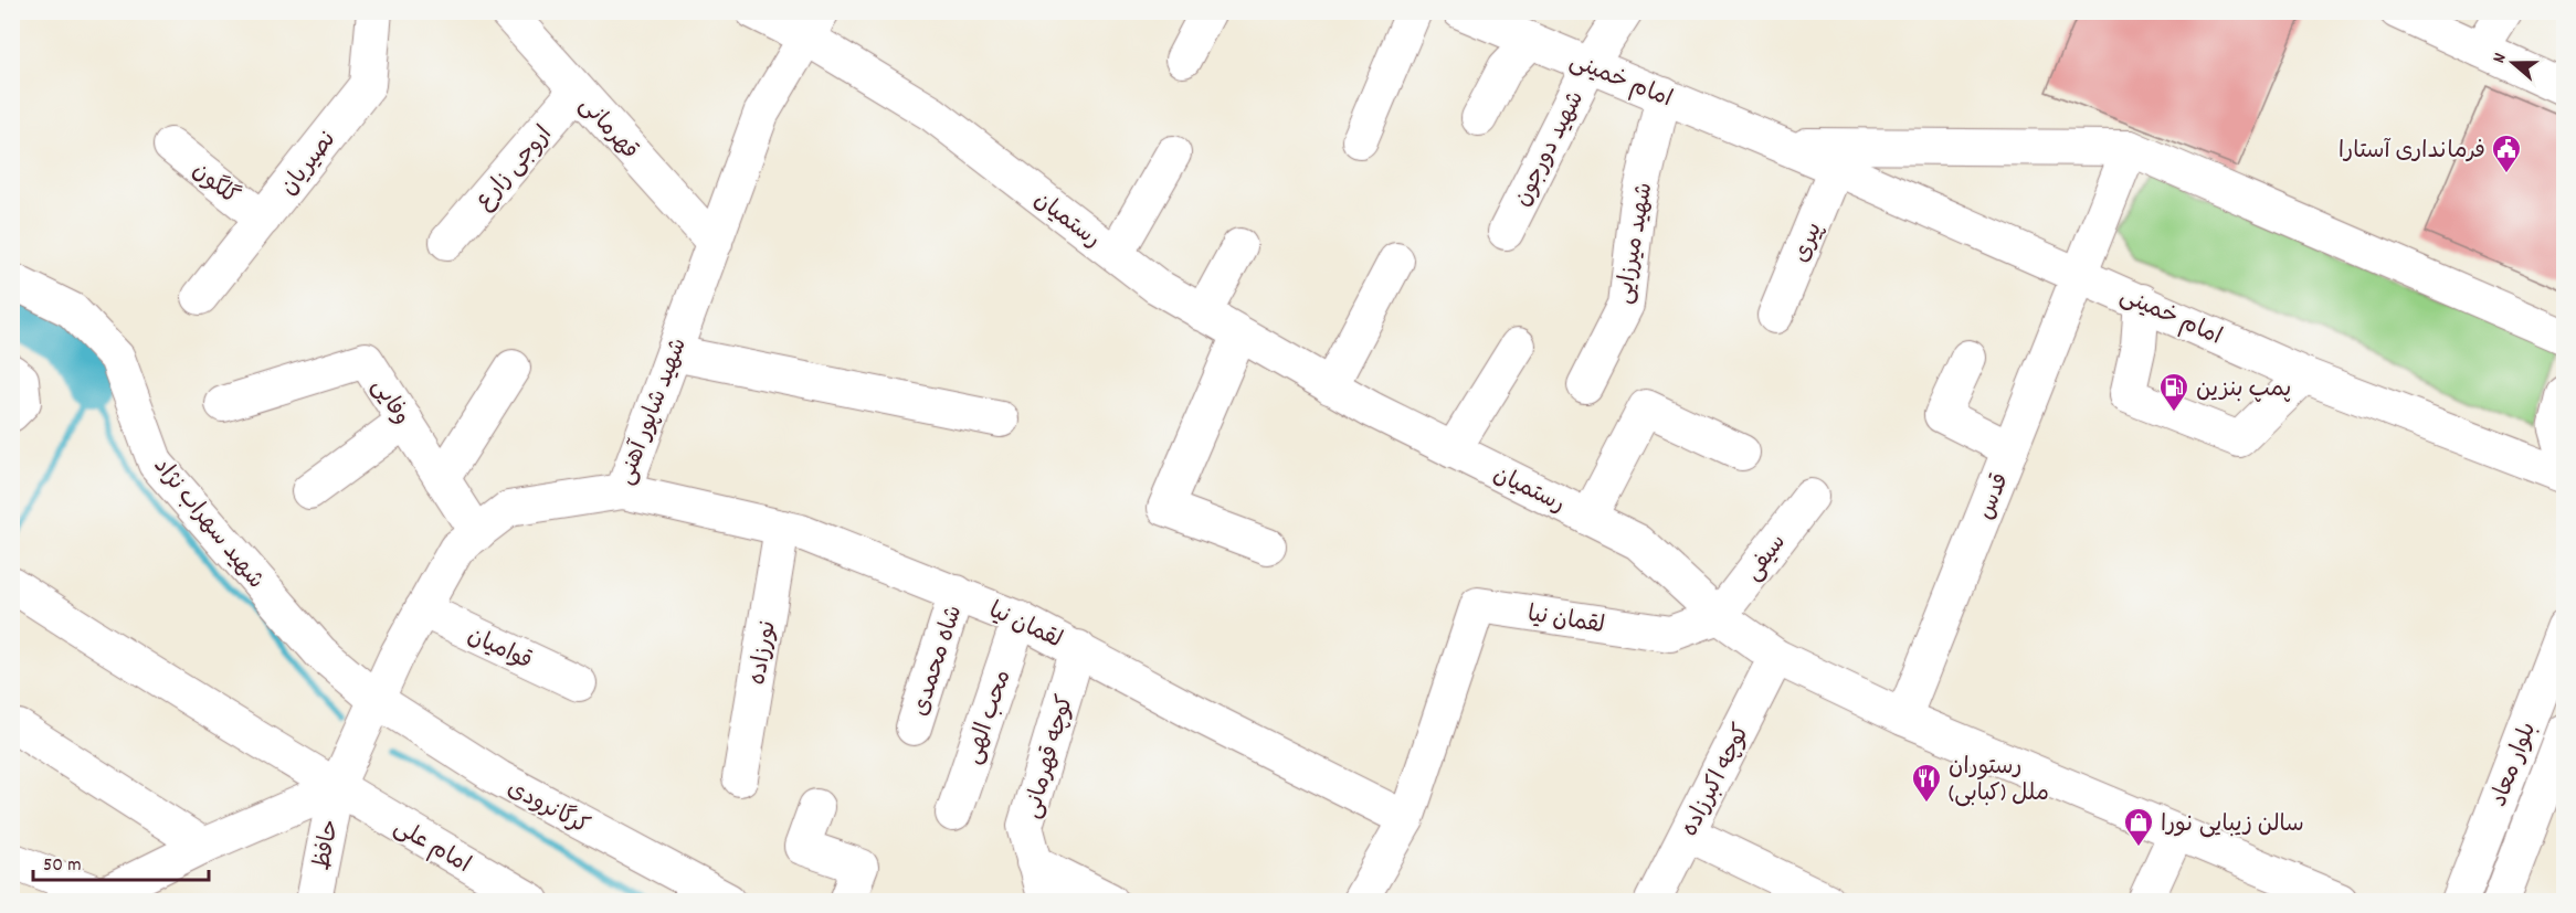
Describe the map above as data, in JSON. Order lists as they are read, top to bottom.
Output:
{
  "streets": {
    "main road": ["بلوار معاد"],
    "street": [
      "امام خمینی",
      "قهرمانی",
      "شهید دورجون",
      "نصیریان",
      "اروجی زارع",
      "گلگون",
      "رستمیان",
      "پیری",
      "شهید میرزایی",
      "وفایی",
      "شهید شاپور آهنی",
      "قدس",
      "شهید سهراب نژاد",
      "سیفی",
      "لقمان نیا",
      "قوامیان",
      "نورزاده",
      "شاه محمدی",
      "محب الهی",
      "کوچه قهرمانی",
      "کوچه اکبرزاده",
      "کرگانرودی",
      "حافظ",
      "امام علی"
    ]
  },
  "crossings": [
    ["امام خمینی", "شهید دورجون"],
    ["امام خمینی", "پیری"],
    ["امام خمینی", "شهید میرزایی"],
    ["امام خمینی", "قدس"],
    ["قهرمانی", "اروجی زارع"],
    ["قهرمانی", "شهید شاپور آهنی"],
    ["نصیریان", "گلگون"],
    ["رستمیان", "شهید شاپور آهنی"],
    ["رستمیان", "قدس"],
    ["رستمیان", "سیفی"],
    ["رستمیان", "لقمان نیا"],
    ["رستمیان", "کوچه اکبرزاده"],
    ["وفایی", "شهید شاپور آهنی"],
    ["شهید شاپور آهنی", "شهید سهراب نژاد"],
    ["شهید شاپور آهنی", "لقمان نیا"],
    ["شهید شاپور آهنی", "قوامیان"],
    ["شهید شاپور آهنی", "کرگانرودی"],
    ["شهید شاپور آهنی", "حافظ"],
    ["شهید سهراب نژاد", "کرگانرودی"],
    ["شهید سهراب نژاد", "حافظ"],
    ["سیفی", "لقمان نیا"],
    ["لقمان نیا", "نورزاده"],
    ["لقمان نیا", "شاه محمدی"],
    ["لقمان نیا", "محب الهی"],
    ["لقمان نیا", "کوچه قهرمانی"],
    ["کرگانرودی", "حافظ"],
    ["حافظ", "امام علی"]
  ],
  "places": {
    "public building": ["فرمانداری آستارا"],
    "fuel station": ["پمپ بنزین"],
    "restaurant": ["رستوران ملل (کبابی)"],
    "shop": ["سالن زیبایی نورا"]
  },
  "scale_bar": "50 m",
  "north": "left"
}
